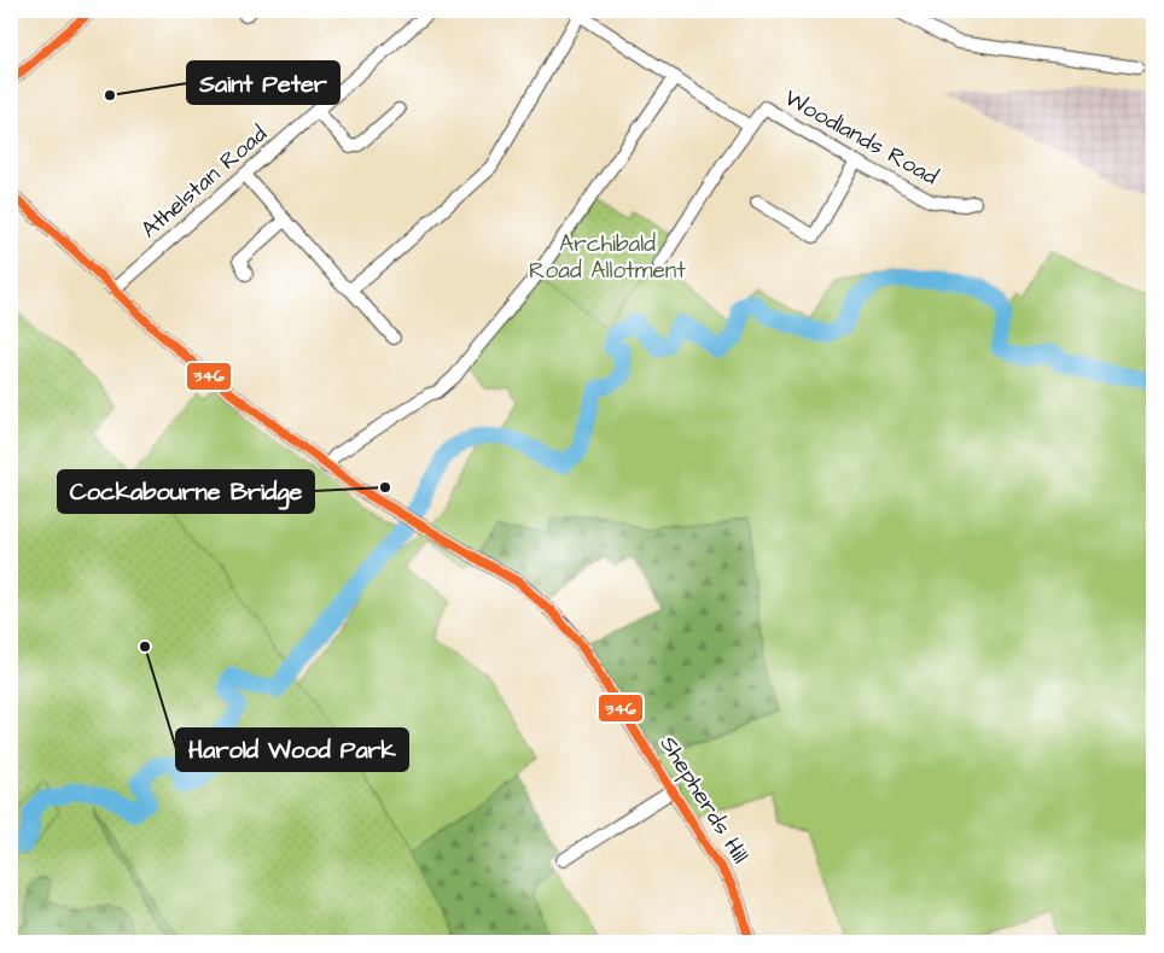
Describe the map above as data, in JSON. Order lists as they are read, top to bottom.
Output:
{
  "streets": {
    "street": ["Woodlands Road", "Athelstan Road", "Shepherds Hill"]
  },
  "crossings": [
    ["Athelstan Road", "Shepherds Hill"]
  ],
  "parks": ["Archibald Road Allotment"],
  "places": ["Saint Peter", "Cockabourne Bridge", "Harold Wood Park"],
  "lines": ["transit line 346"]
}
